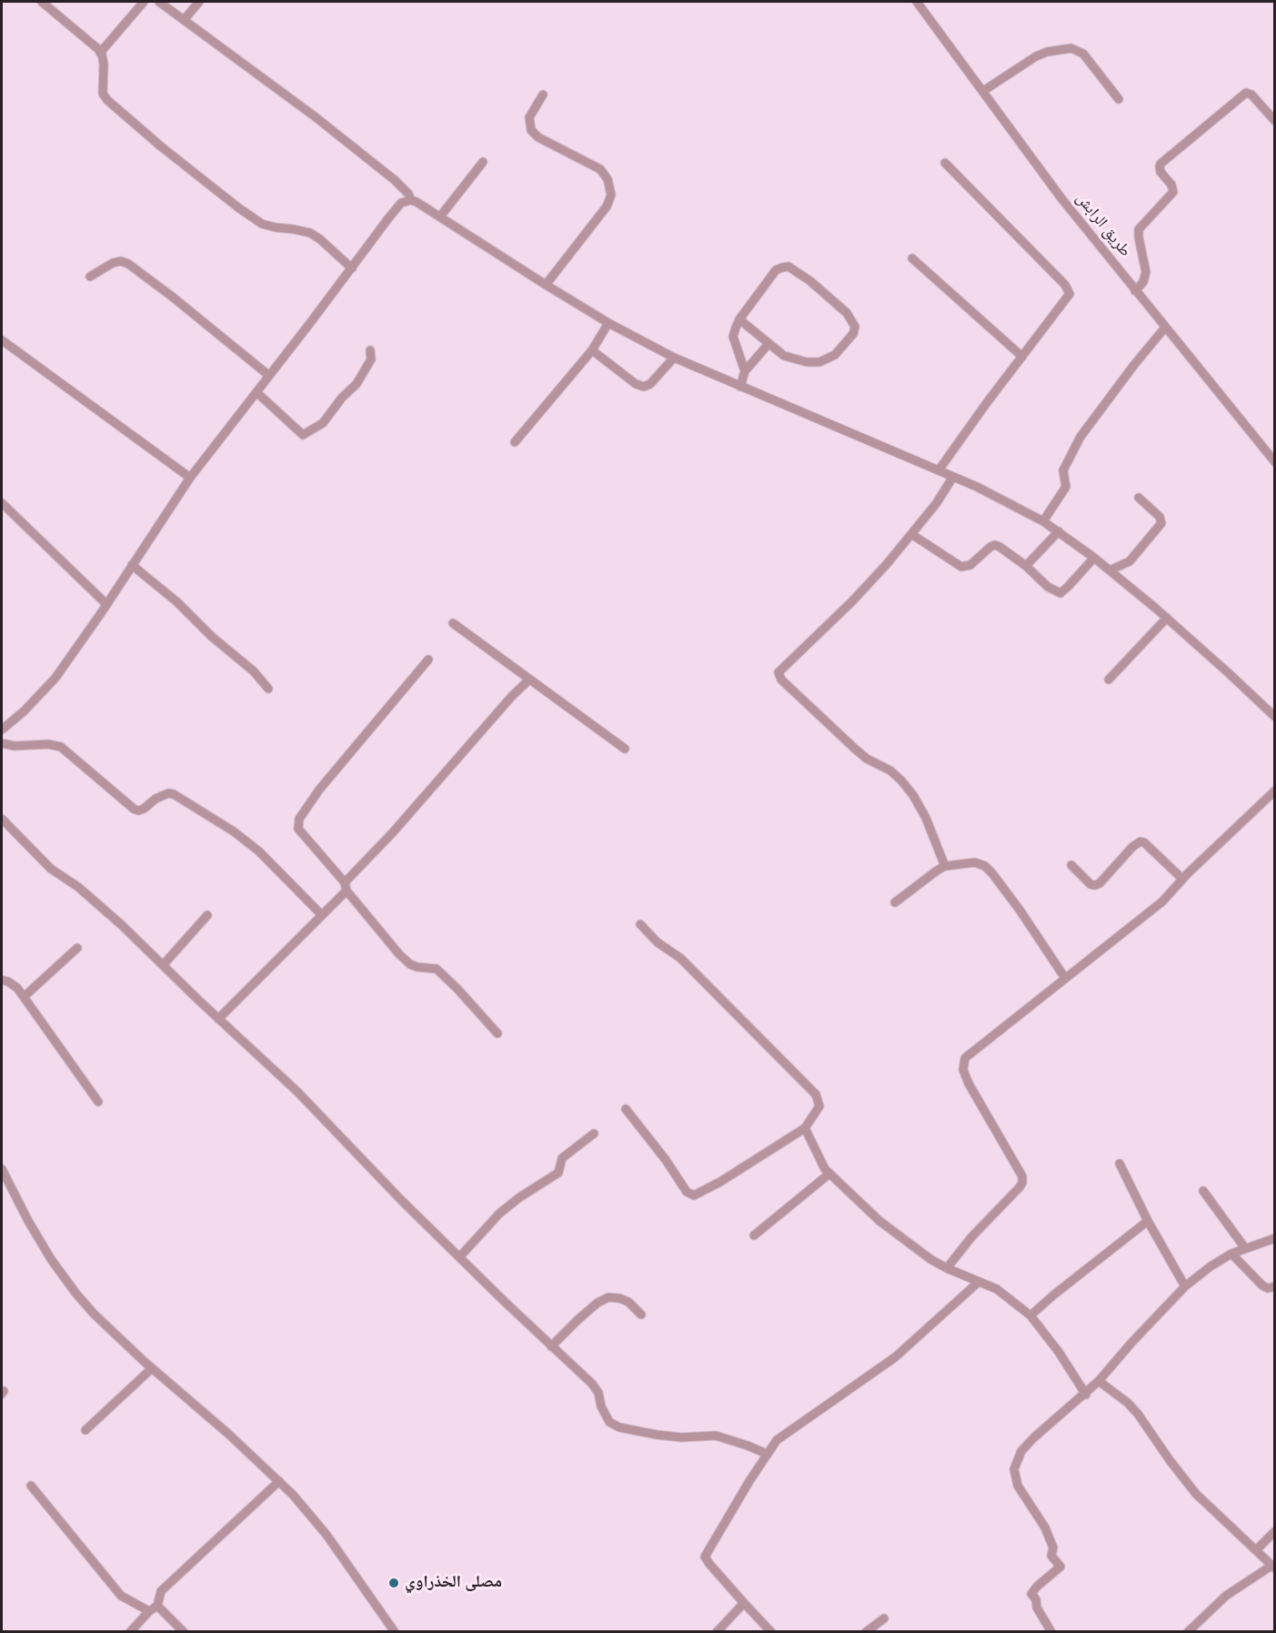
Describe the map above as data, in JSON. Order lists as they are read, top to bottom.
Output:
{
  "streets": {
    "street": ["طريق الرابش"]
  },
  "places": ["مصلى الخذراوي"]
}
